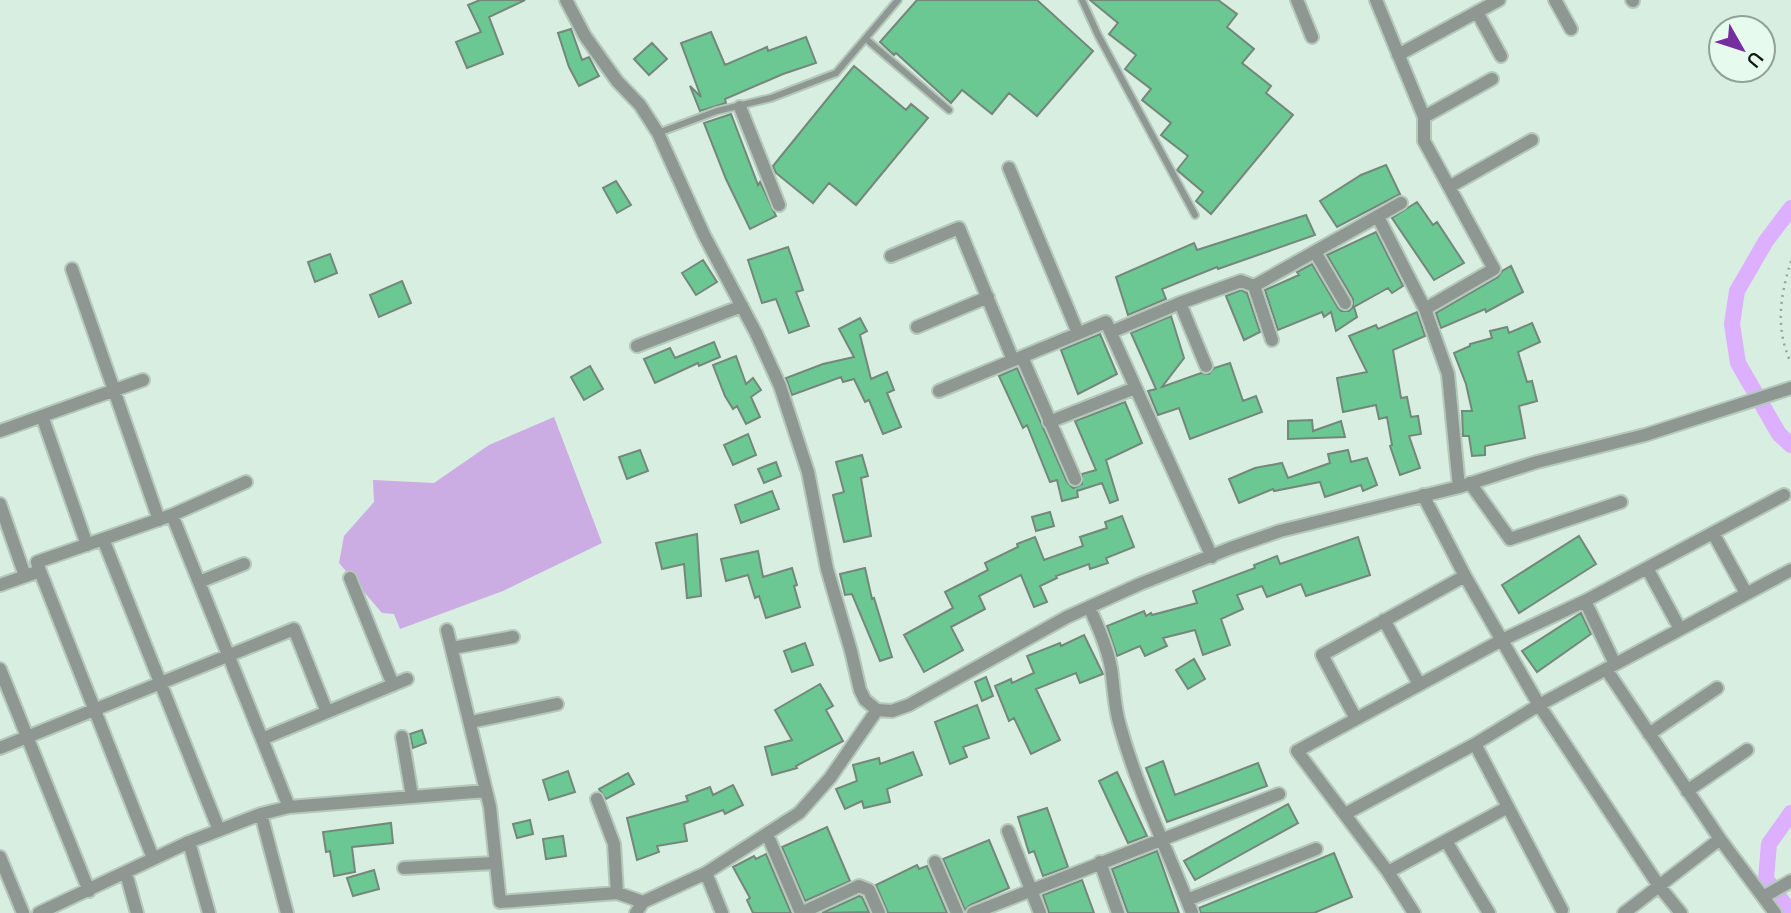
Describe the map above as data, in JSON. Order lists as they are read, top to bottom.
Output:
{
  "north": "bottom right"
}
